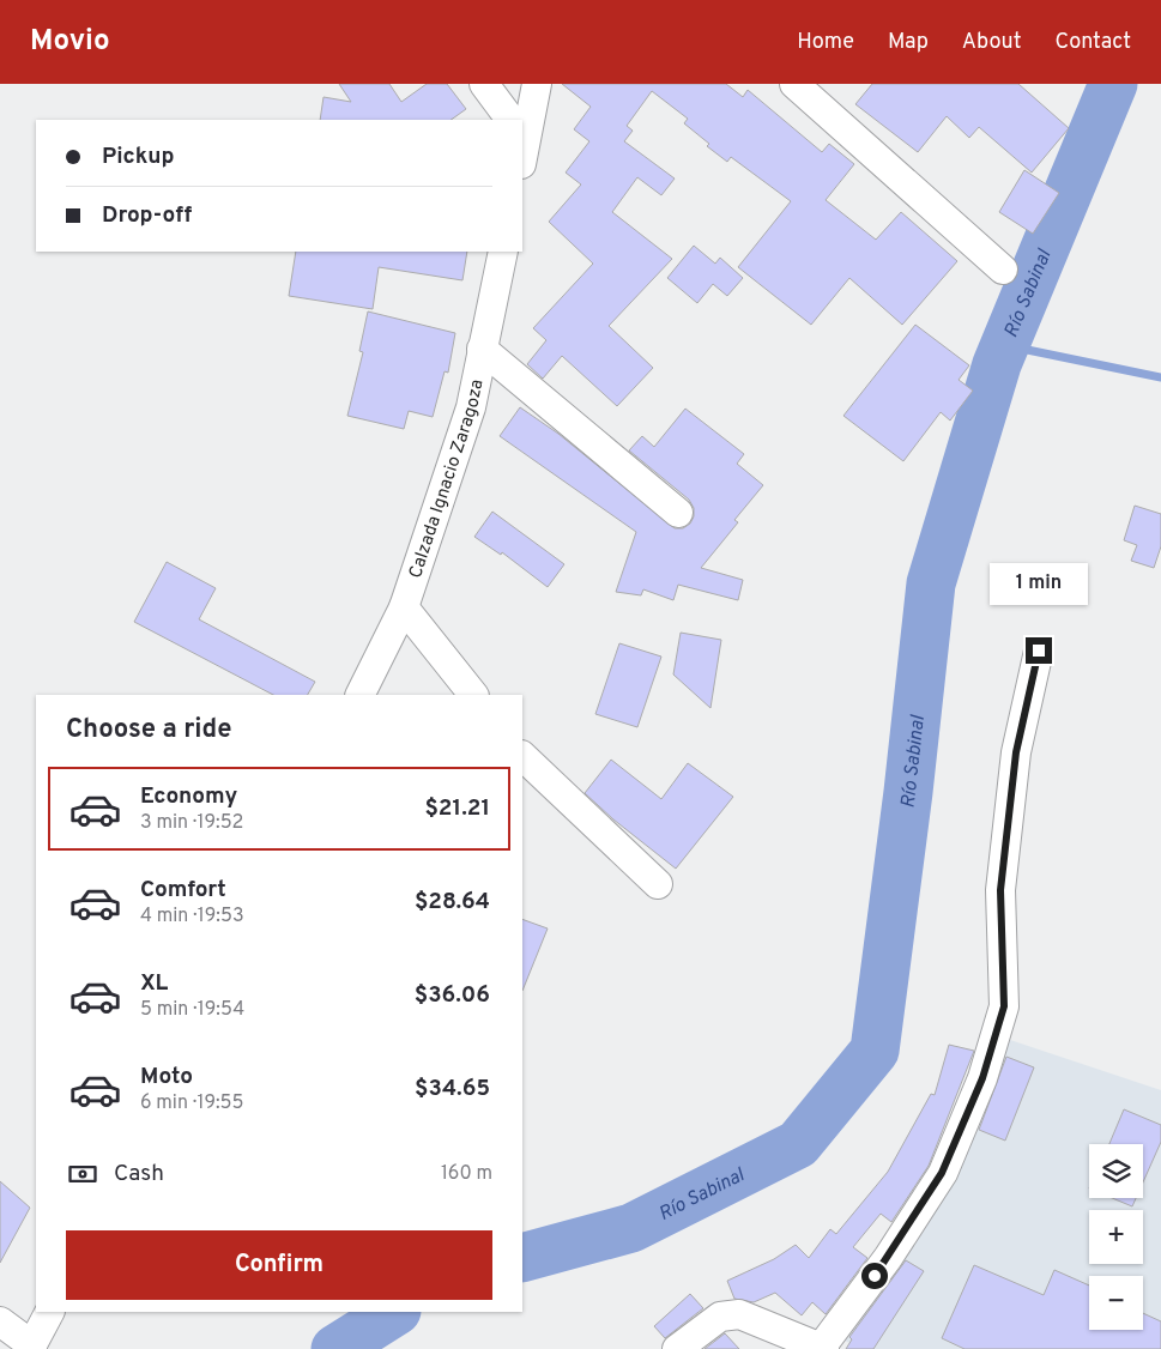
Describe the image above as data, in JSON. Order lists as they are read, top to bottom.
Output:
{
  "streets": {
    "street": ["Calzada Ignacio Zaragoza"]
  },
  "water": ["Río Sabinal"],
  "page": {
    "header": "Movio",
    "nav": [
      "Home",
      "Map",
      "About",
      "Contact"
    ],
    "banner": ["Pickup", "Drop-off"],
    "bubble": "1 min",
    "heading": "Choose a ride",
    "list": [
      {
        "name": "Economy",
        "note": "3 min · 19:52",
        "value": "$21.21"
      },
      {
        "name": "Comfort",
        "note": "4 min · 19:53",
        "value": "$28.64"
      },
      {
        "name": "XL",
        "note": "5 min · 19:54",
        "value": "$36.06"
      },
      {
        "name": "Moto",
        "note": "6 min · 19:55",
        "value": "$34.65"
      }
    ],
    "pay": ["Cash", "160 m"],
    "map_buttons": ["+", "−"],
    "buttons": "Confirm"
  }
}
